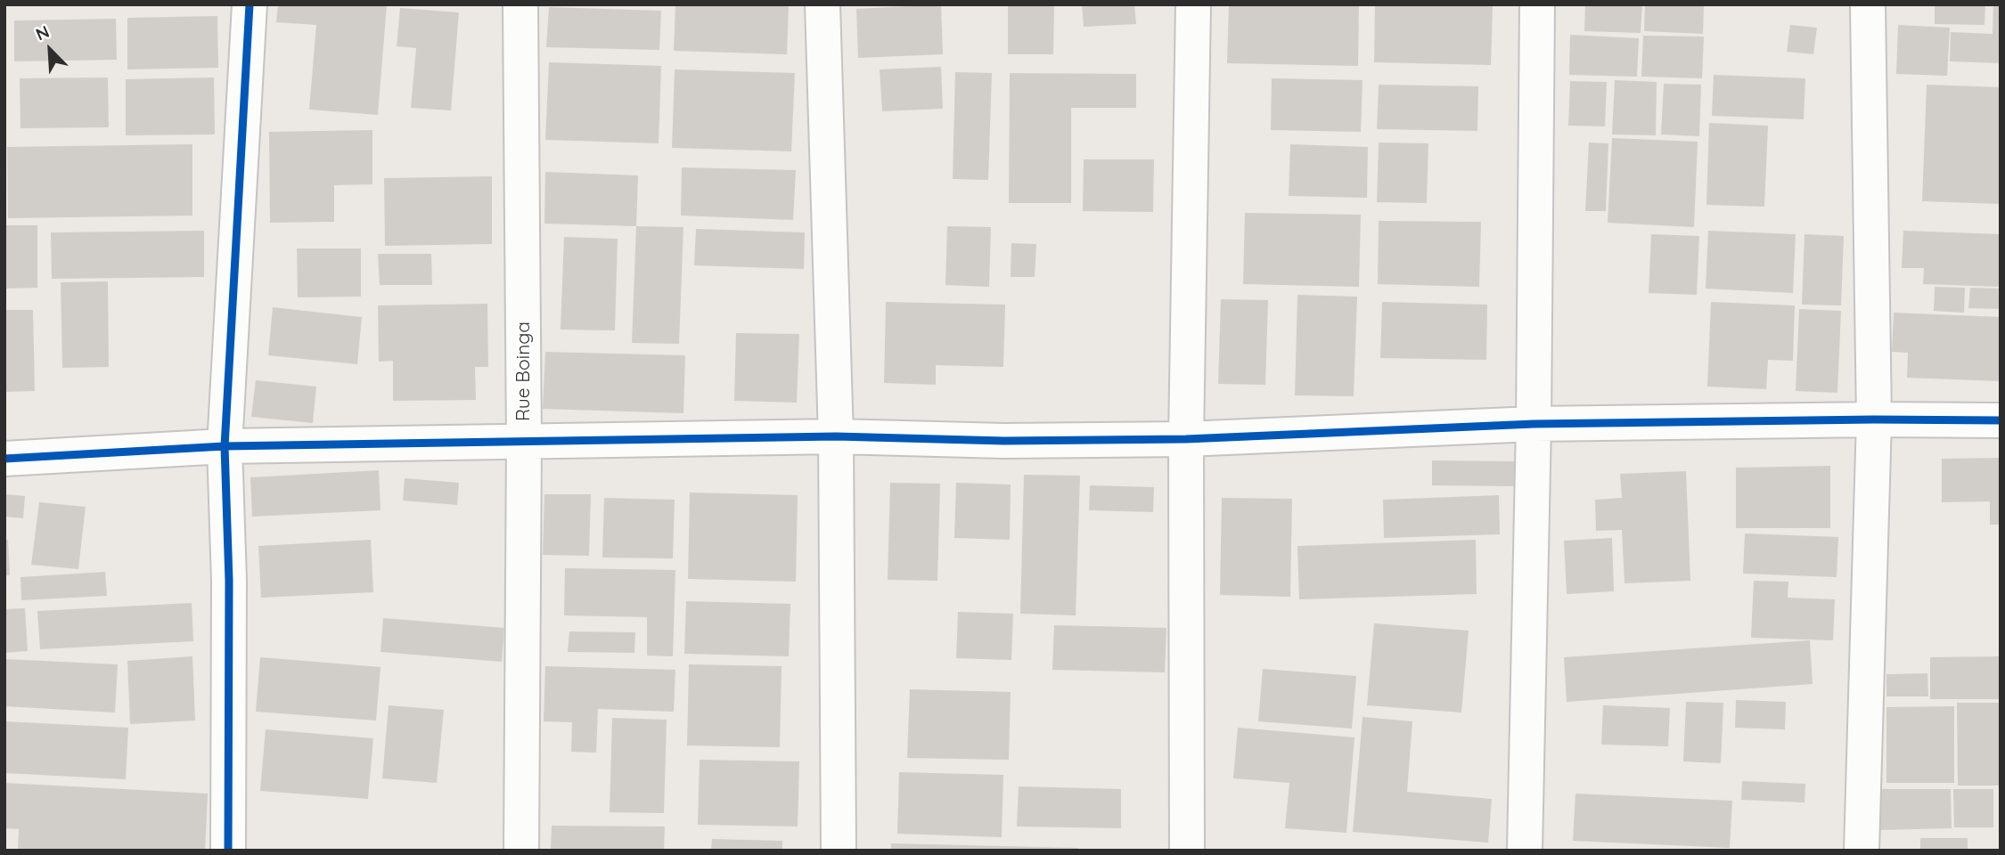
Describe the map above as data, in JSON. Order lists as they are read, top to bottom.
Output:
{
  "streets": {
    "street": ["Rue Boinga"]
  },
  "north": "top left"
}
